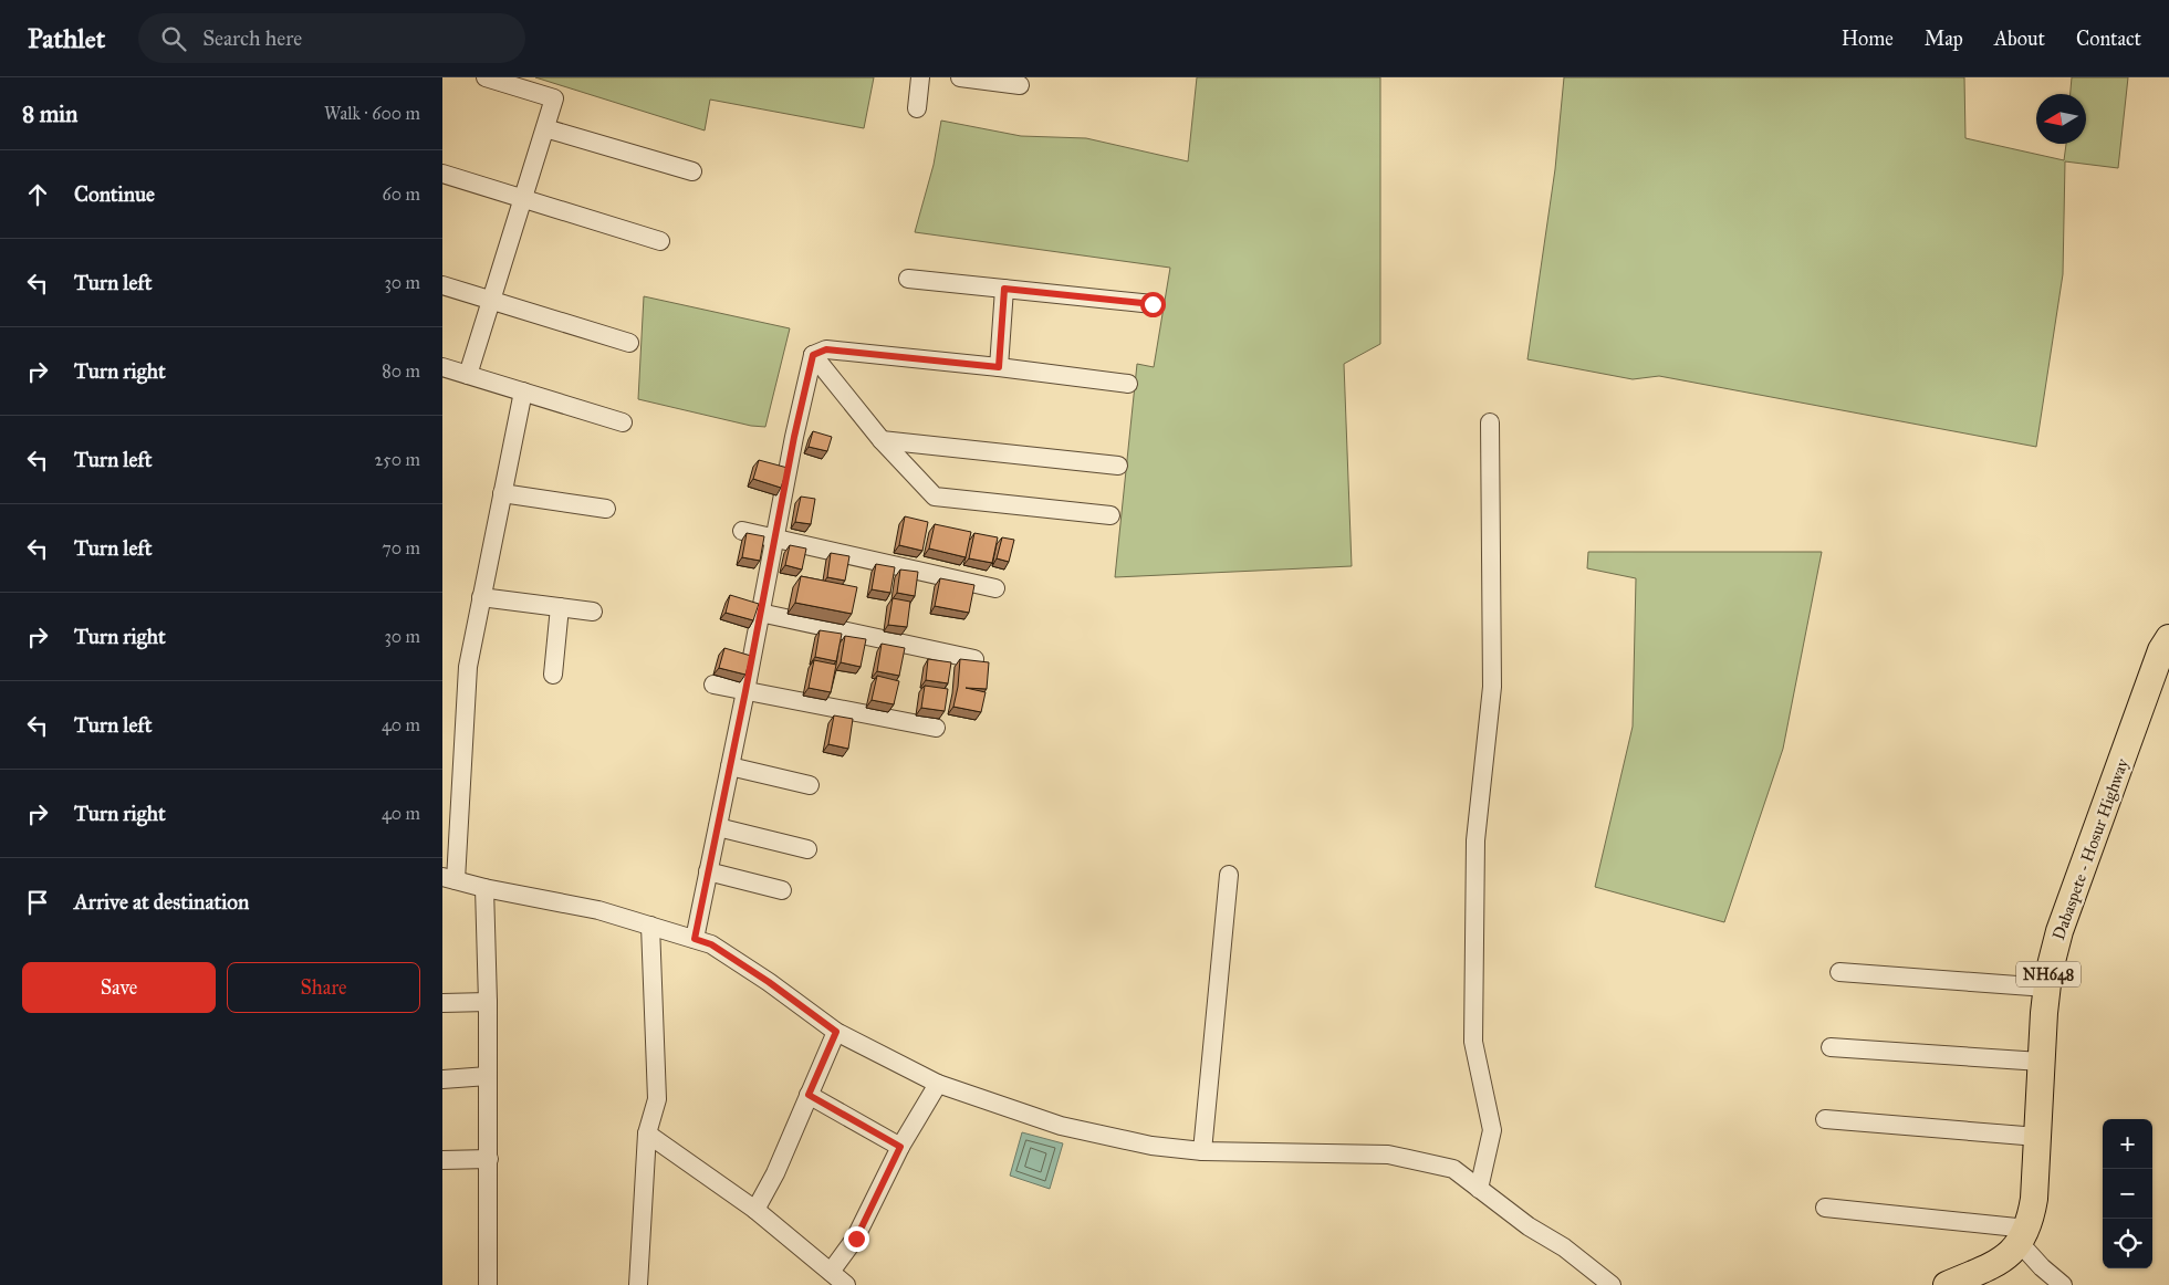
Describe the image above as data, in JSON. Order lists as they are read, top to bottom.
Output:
{
  "streets": {
    "highway": ["Dabaspete - Hosur Highway", "NH648"]
  },
  "north": "left",
  "page": {
    "header": "Pathlet",
    "search": "Search here",
    "nav": [
      "Home",
      "Map",
      "About",
      "Contact"
    ],
    "heading": ["8 min", "Walk · 600 m"],
    "list": [
      ["Continue", "60 m"],
      ["Turn left", "30 m"],
      ["Turn right", "80 m"],
      ["Turn left", "250 m"],
      ["Turn left", "70 m"],
      ["Turn right", "30 m"],
      ["Turn left", "40 m"],
      ["Turn right", "40 m"],
      "Arrive at destination"
    ],
    "buttons": ["Save", "Share"],
    "map_buttons": ["+", "−"]
  }
}
